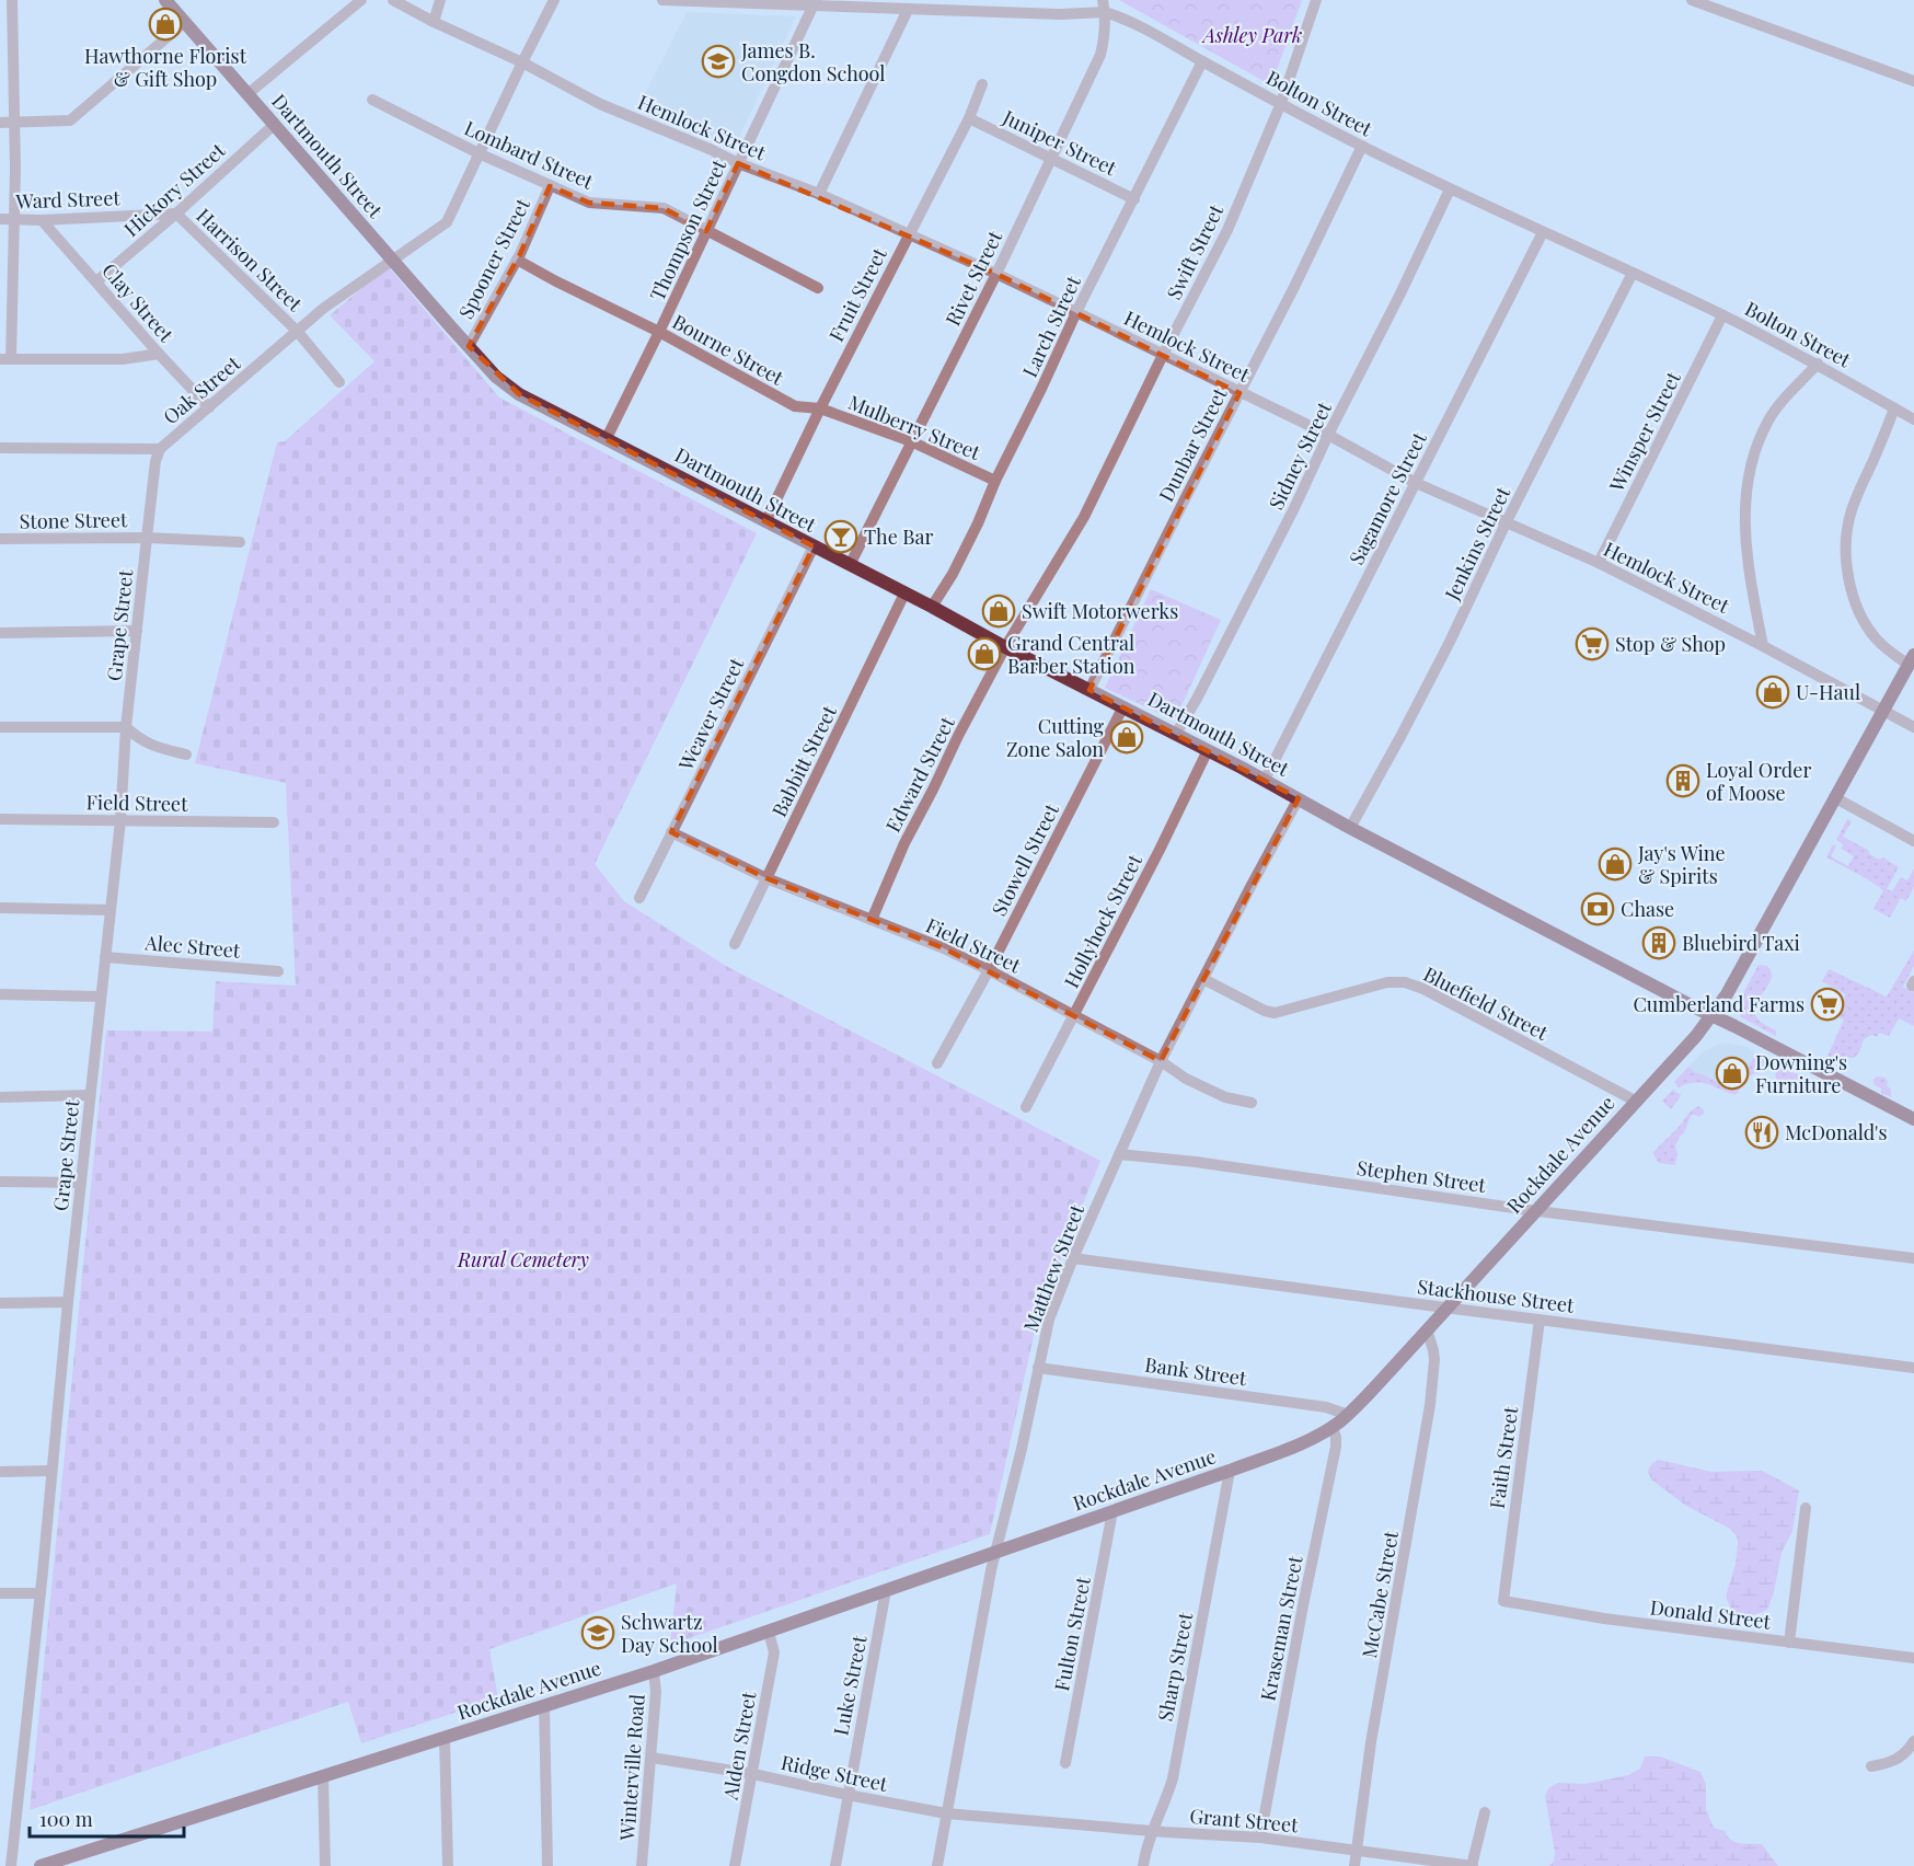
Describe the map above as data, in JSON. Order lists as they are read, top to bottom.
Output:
{
  "streets": {
    "main road": ["Dartmouth Street", "Rockdale Avenue"],
    "street": [
      "Bolton Street",
      "Hemlock Street",
      "Juniper Street",
      "Lombard Street",
      "Hickory Street",
      "Ward Street",
      "Thompson Street",
      "Swift Street",
      "Spooner Street",
      "Harrison Street",
      "Rivet Street",
      "Fruit Street",
      "Clay Street",
      "Larch Street",
      "Bourne Street",
      "Oak Street",
      "Mulberry Street",
      "Winsper Street",
      "Dunbar Street",
      "Sidney Street",
      "Sagamore Street",
      "Stone Street",
      "Jenkins Street",
      "Grape Street",
      "Weaver Street",
      "Babbitt Street",
      "Edward Street",
      "Field Street",
      "Stowell Street",
      "Hollyhock Street",
      "Alec Street",
      "Bluefield Street",
      "Stephen Street",
      "Matthew Street",
      "Stackhouse Street",
      "Bank Street",
      "Faith Street",
      "McCabe Street",
      "Donald Street",
      "Kraseman Street",
      "Fulton Street",
      "Sharp Street",
      "Luke Street",
      "Alden Street",
      "Winterville Road",
      "Ridge Street",
      "Grant Street"
    ]
  },
  "crossings": [
    ["Bolton Street", "Thompson Street"],
    ["Bolton Street", "Swift Street"],
    ["Bolton Street", "Rivet Street"],
    ["Bolton Street", "Larch Street"],
    ["Bolton Street", "Winsper Street"],
    ["Bolton Street", "Dunbar Street"],
    ["Bolton Street", "Sidney Street"],
    ["Bolton Street", "Sagamore Street"],
    ["Bolton Street", "Jenkins Street"],
    ["Hemlock Street", "Thompson Street"],
    ["Hemlock Street", "Swift Street"],
    ["Hemlock Street", "Rivet Street"],
    ["Hemlock Street", "Fruit Street"],
    ["Hemlock Street", "Larch Street"],
    ["Hemlock Street", "Oak Street"],
    ["Hemlock Street", "Winsper Street"],
    ["Hemlock Street", "Dunbar Street"],
    ["Hemlock Street", "Sidney Street"],
    ["Hemlock Street", "Sagamore Street"],
    ["Hemlock Street", "Jenkins Street"],
    ["Hemlock Street", "Rockdale Avenue"],
    ["Juniper Street", "Rivet Street"],
    ["Juniper Street", "Fruit Street"],
    ["Juniper Street", "Larch Street"],
    ["Lombard Street", "Thompson Street"],
    ["Lombard Street", "Spooner Street"],
    ["Lombard Street", "Oak Street"],
    ["Dartmouth Street", "Hickory Street"],
    ["Dartmouth Street", "Thompson Street"],
    ["Dartmouth Street", "Swift Street"],
    ["Dartmouth Street", "Spooner Street"],
    ["Dartmouth Street", "Rivet Street"],
    ["Dartmouth Street", "Fruit Street"],
    ["Dartmouth Street", "Larch Street"],
    ["Dartmouth Street", "Oak Street"],
    ["Dartmouth Street", "Dunbar Street"],
    ["Dartmouth Street", "Sidney Street"],
    ["Dartmouth Street", "Sagamore Street"],
    ["Dartmouth Street", "Jenkins Street"],
    ["Dartmouth Street", "Weaver Street"],
    ["Dartmouth Street", "Babbitt Street"],
    ["Dartmouth Street", "Edward Street"],
    ["Dartmouth Street", "Stowell Street"],
    ["Dartmouth Street", "Hollyhock Street"],
    ["Dartmouth Street", "Rockdale Avenue"],
    ["Dartmouth Street", "Matthew Street"],
    ["Hickory Street", "Ward Street"],
    ["Hickory Street", "Harrison Street"],
    ["Hickory Street", "Clay Street"],
    ["Ward Street", "Harrison Street"],
    ["Ward Street", "Clay Street"],
    ["Thompson Street", "Bourne Street"],
    ["Swift Street", "Edward Street"],
    ["Spooner Street", "Bourne Street"],
    ["Harrison Street", "Oak Street"],
    ["Rivet Street", "Mulberry Street"],
    ["Fruit Street", "Bourne Street"],
    ["Fruit Street", "Mulberry Street"],
    ["Clay Street", "Oak Street"],
    ["Larch Street", "Mulberry Street"],
    ["Bourne Street", "Mulberry Street"],
    ["Oak Street", "Grape Street"],
    ["Stone Street", "Grape Street"],
    ["Grape Street", "Field Street"],
    ["Grape Street", "Alec Street"],
    ["Weaver Street", "Field Street"],
    ["Babbitt Street", "Field Street"],
    ["Edward Street", "Field Street"],
    ["Field Street", "Stowell Street"],
    ["Field Street", "Hollyhock Street"],
    ["Field Street", "Matthew Street"],
    ["Bluefield Street", "Rockdale Avenue"],
    ["Bluefield Street", "Matthew Street"],
    ["Rockdale Avenue", "Stephen Street"],
    ["Rockdale Avenue", "Matthew Street"],
    ["Rockdale Avenue", "Stackhouse Street"],
    ["Rockdale Avenue", "Bank Street"],
    ["Rockdale Avenue", "McCabe Street"],
    ["Rockdale Avenue", "Kraseman Street"],
    ["Rockdale Avenue", "Fulton Street"],
    ["Rockdale Avenue", "Sharp Street"],
    ["Rockdale Avenue", "Luke Street"],
    ["Rockdale Avenue", "Alden Street"],
    ["Rockdale Avenue", "Winterville Road"],
    ["Stephen Street", "Matthew Street"],
    ["Matthew Street", "Stackhouse Street"],
    ["Matthew Street", "Bank Street"],
    ["Matthew Street", "Ridge Street"],
    ["Stackhouse Street", "Faith Street"],
    ["Faith Street", "Donald Street"],
    ["McCabe Street", "Grant Street"],
    ["Kraseman Street", "Grant Street"],
    ["Sharp Street", "Grant Street"],
    ["Luke Street", "Ridge Street"],
    ["Alden Street", "Ridge Street"],
    ["Winterville Road", "Ridge Street"],
    ["Ridge Street", "Grant Street"]
  ],
  "parks": ["Ashley Park", "Rural Cemetery"],
  "places": {
    "shop": [
      "Hawthorne Florist & Gift Shop",
      "Swift Motorwerks",
      "Grand Central Barber Station",
      "U-Haul",
      "Cutting Zone Salon",
      "Jay's Wine & Spirits",
      "Downing's Furniture"
    ],
    "school or university": ["James B. Congdon School", "Schwartz Day School"],
    "bar": ["The Bar"],
    "supermarket": ["Stop & Shop", "Cumberland Farms"],
    "building": ["Loyal Order of Moose", "Bluebird Taxi"],
    "bank": ["Chase"],
    "restaurant": ["McDonald's"]
  },
  "scale_bar": "100 m"
}
